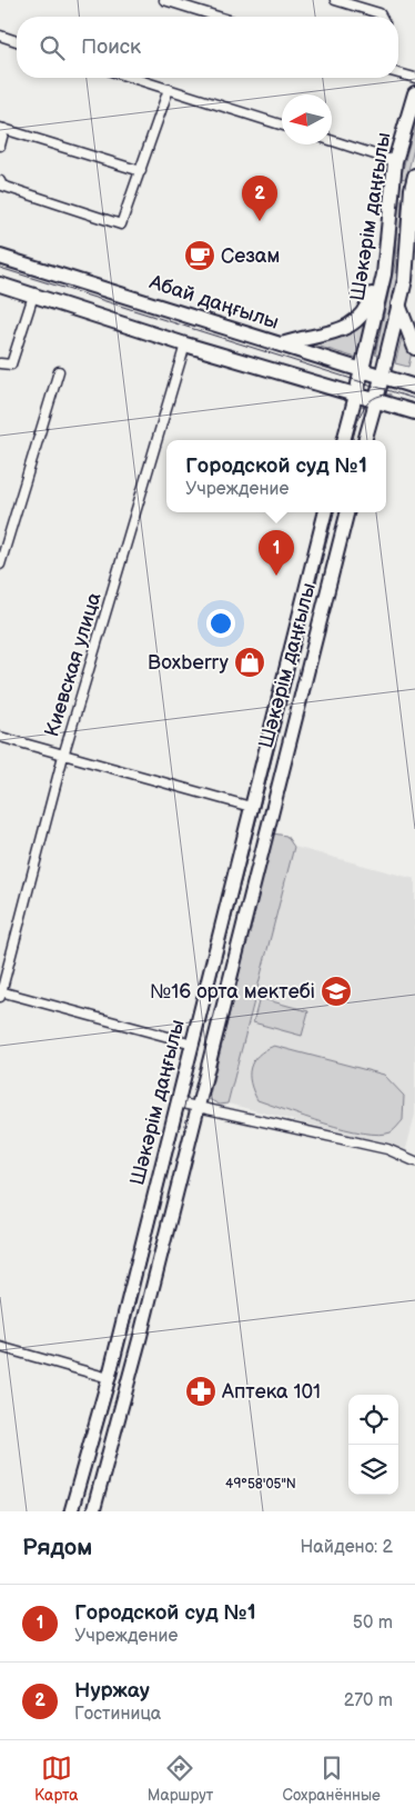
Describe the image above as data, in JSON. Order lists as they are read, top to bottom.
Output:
{
  "streets": {
    "main road": ["Шәкәрім даңғылы", "Абай даңғылы"],
    "street": ["Киевская улица"]
  },
  "crossings": [
    ["Шәкәрім даңғылы", "Абай даңғылы"]
  ],
  "places": {
    "cafe": ["Сезам"],
    "shop": ["Boxberry"],
    "school or university": ["№16 орта мектебі"],
    "pharmacy": ["Аптека 101"]
  },
  "north": "left",
  "page": {
    "search": "Поиск",
    "pins": ["2", "1"],
    "popup": ["Городской суд №1", "Учреждение"],
    "heading": ["Рядом", "Найдено: 2"],
    "list": [
      {
        "mark": "1",
        "name": "Городской суд №1",
        "note": "Учреждение",
        "value": "50 m"
      },
      {
        "mark": "2",
        "name": "Нуржау",
        "note": "Гостиница",
        "value": "270 m"
      }
    ],
    "nav": ["Карта", "Маршрут", "Сохранённые"]
  },
  "coordinates": ["49°58'05\"N"]
}
